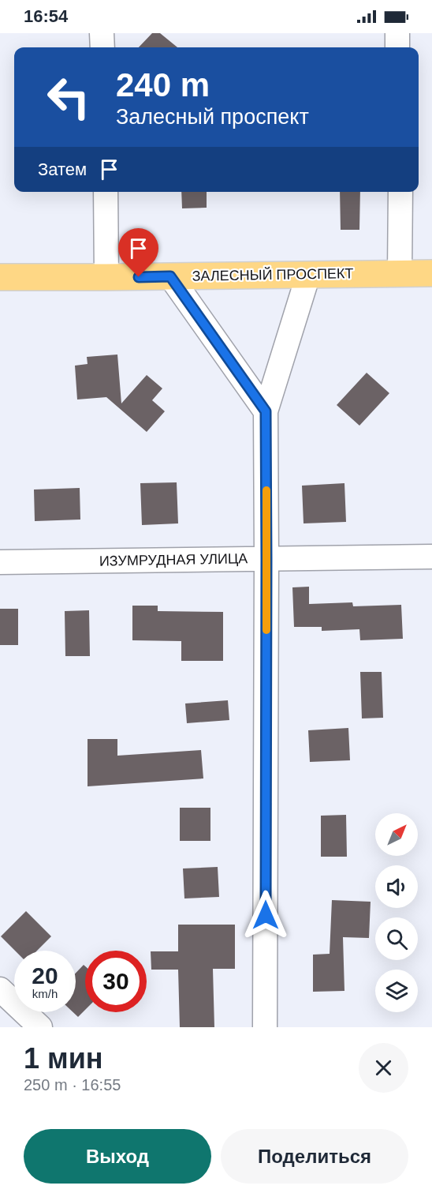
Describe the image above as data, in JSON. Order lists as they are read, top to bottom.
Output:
{
  "streets": {
    "main road": ["ЗАЛЕСНЫЙ ПРОСПЕКТ"],
    "street": ["ИЗУМРУДНАЯ УЛИЦА"]
  },
  "north": "top right",
  "page": {
    "status": "16:54",
    "turn": ["240 m", "Залесный проспект"],
    "then": "Затем",
    "speed": "20 km/h",
    "limit": "30",
    "heading": ["1 мин", "250 m · 16:55"],
    "buttons": ["Выход", "Поделиться"]
  }
}
